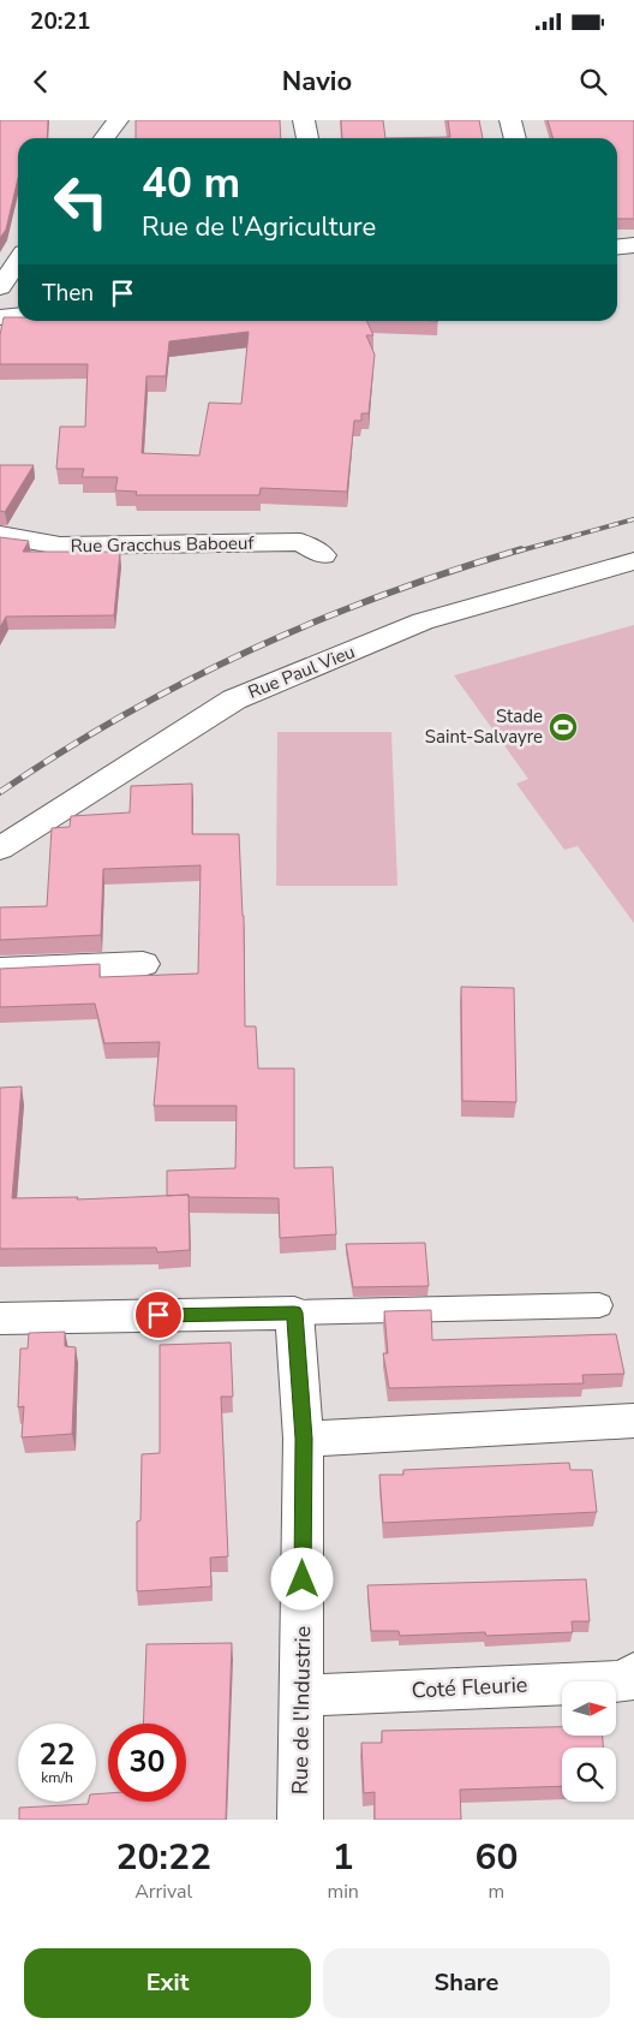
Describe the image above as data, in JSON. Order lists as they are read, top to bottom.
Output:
{
  "streets": {
    "street": [
      "Rue Gracchus Baboeuf",
      "Rue Paul Vieu",
      "Coté Fleurie",
      "Rue de l'Industrie"
    ]
  },
  "crossings": [
    ["Coté Fleurie", "Rue de l'Industrie"]
  ],
  "places": {
    "sports": ["Stade Saint-Salvayre"]
  },
  "north": "right",
  "page": {
    "status": "20:21",
    "header": "Navio",
    "turn": ["40 m", "Rue de l'Agriculture"],
    "then": "Then",
    "speed": "22 km/h",
    "limit": "30",
    "eta": [
      "20:22",
      "Arrival",
      "1",
      "min",
      "60",
      "m"
    ],
    "buttons": ["Exit", "Share"]
  }
}
